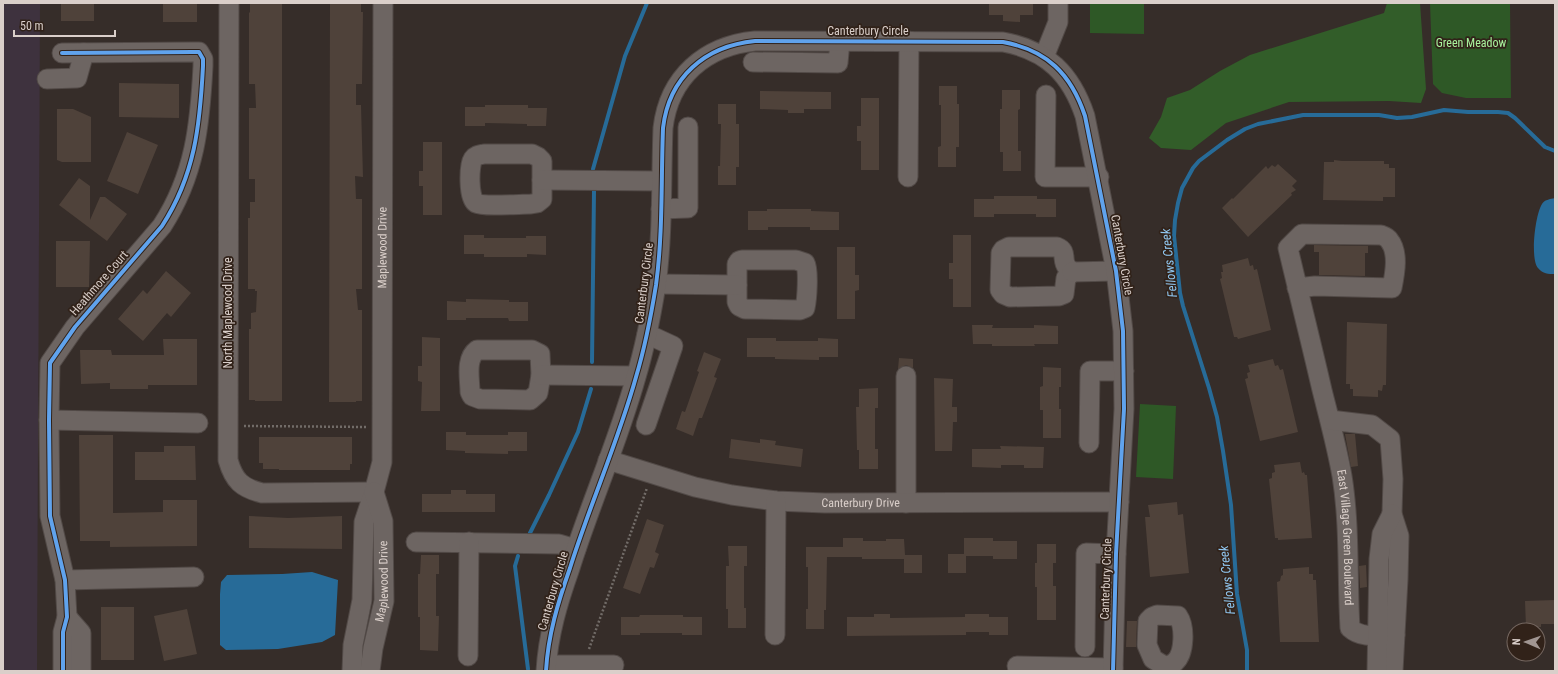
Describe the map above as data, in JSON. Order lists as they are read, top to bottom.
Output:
{
  "streets": {
    "street": [
      "Canterbury Circle",
      "Maplewood Drive",
      "Heathmore Court",
      "North Maplewood Drive",
      "Canterbury Drive",
      "East Village Green Boulevard"
    ]
  },
  "crossings": [
    ["Canterbury Circle", "Canterbury Drive"],
    ["Maplewood Drive", "North Maplewood Drive"]
  ],
  "water": ["Fellows Creek"],
  "parks": ["Green Meadow"],
  "scale_bar": "50 m",
  "north": "left"
}
